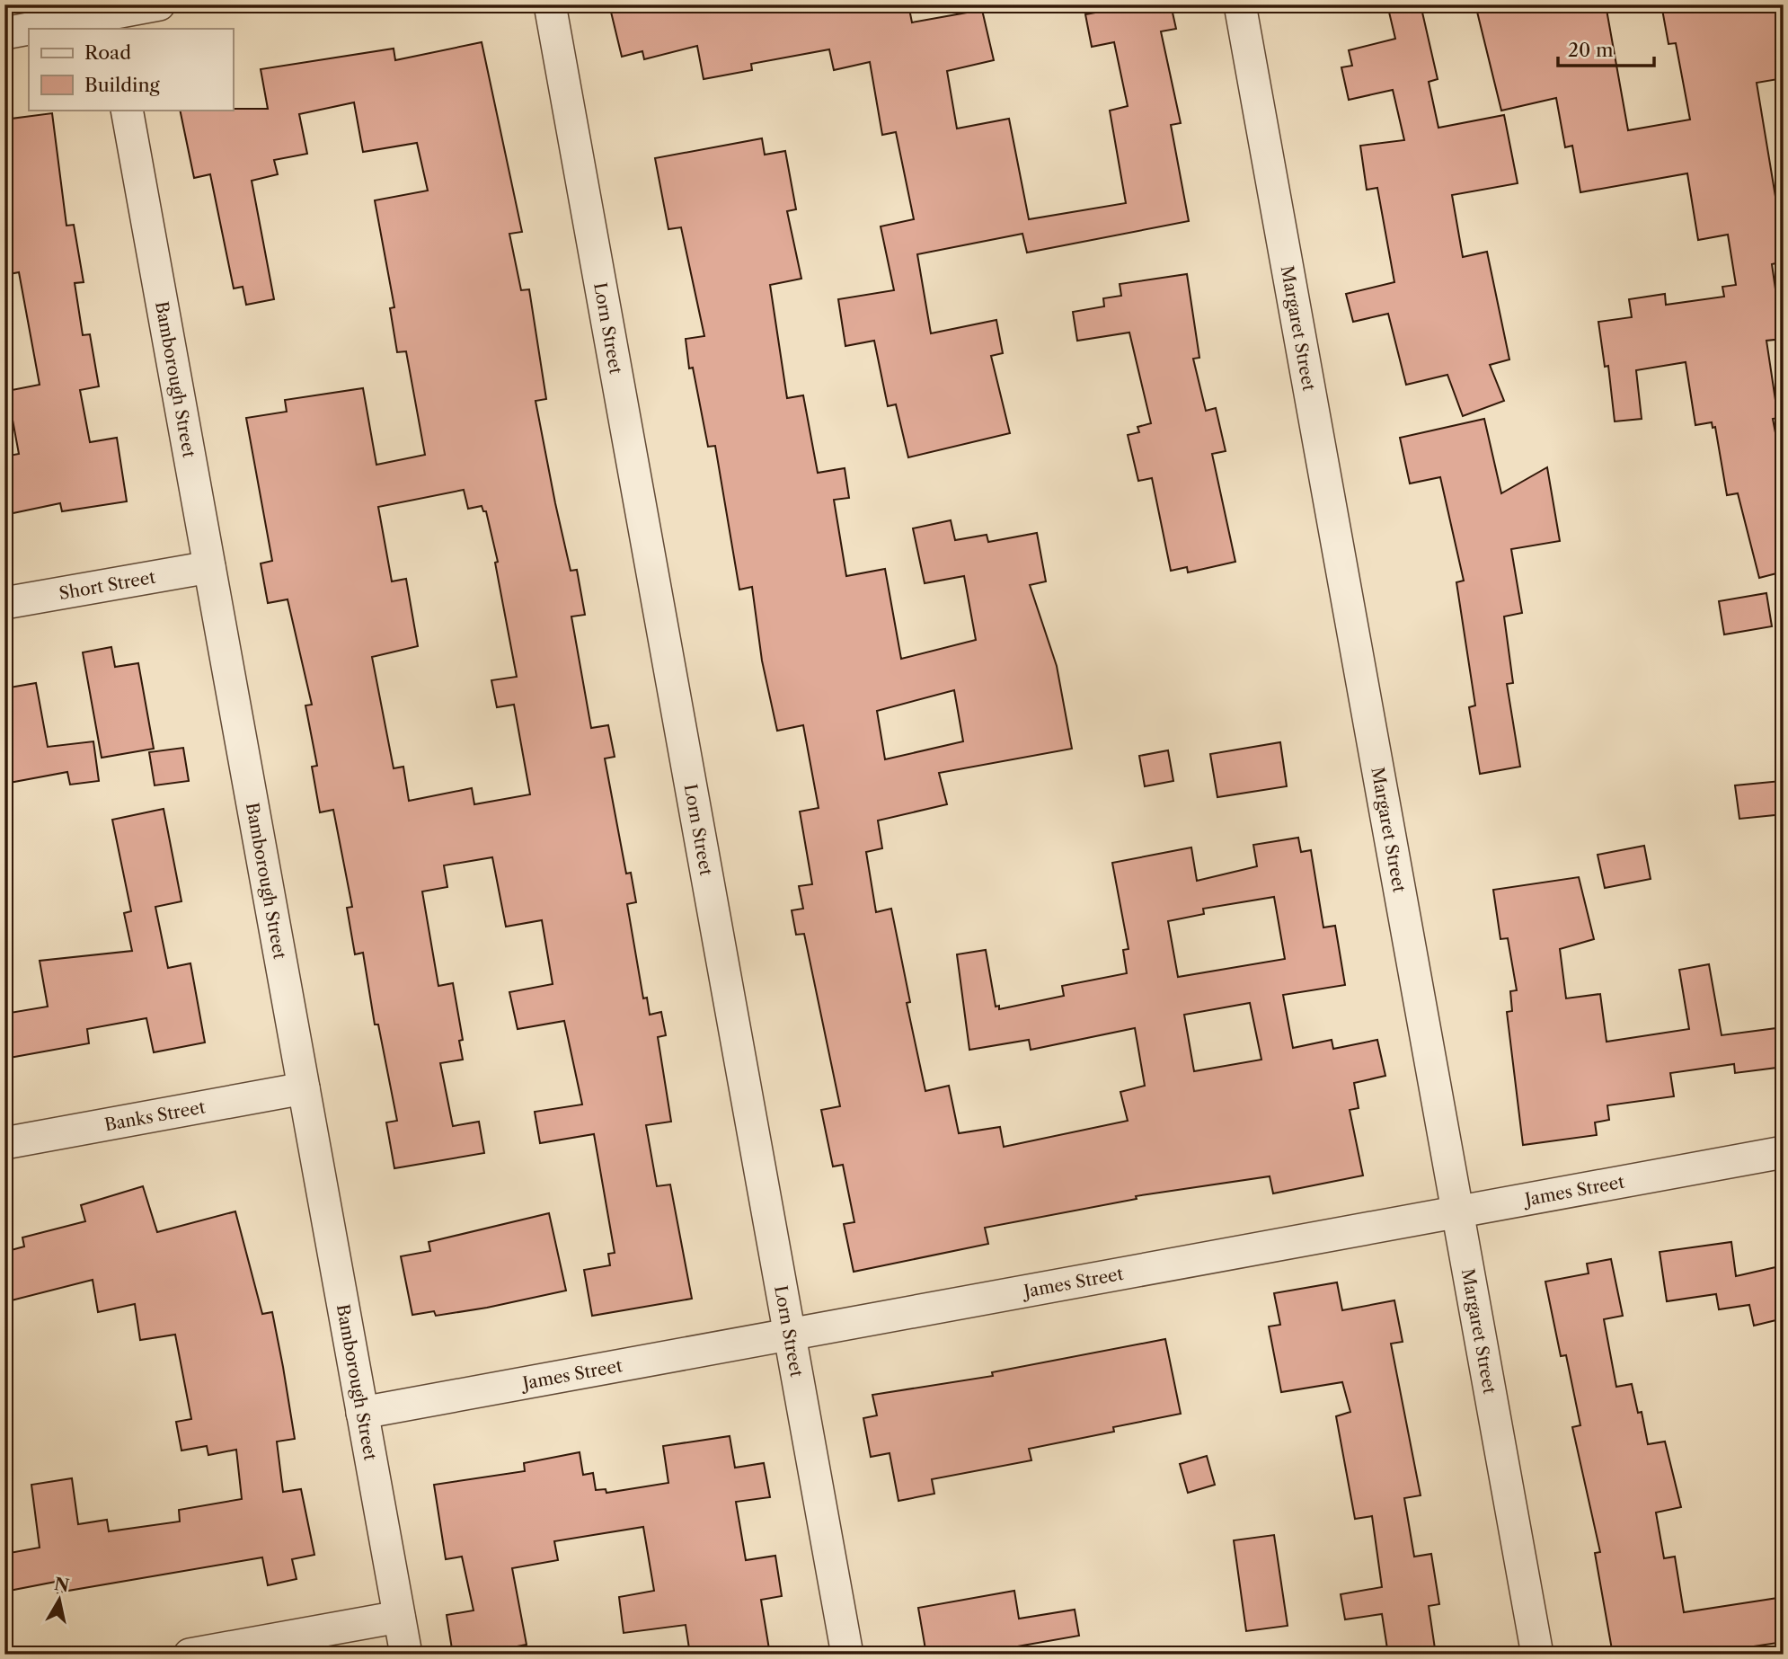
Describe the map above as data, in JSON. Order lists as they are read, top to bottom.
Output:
{
  "streets": {
    "street": [
      "Lorn Street",
      "Margaret Street",
      "Bamborough Street",
      "Short Street",
      "Banks Street",
      "James Street"
    ]
  },
  "crossings": [
    ["Lorn Street", "James Street"],
    ["Margaret Street", "James Street"],
    ["Bamborough Street", "Short Street"],
    ["Bamborough Street", "Banks Street"],
    ["Bamborough Street", "James Street"]
  ],
  "legend": ["Road", "Building"],
  "scale_bar": "20 m",
  "north": "top"
}
